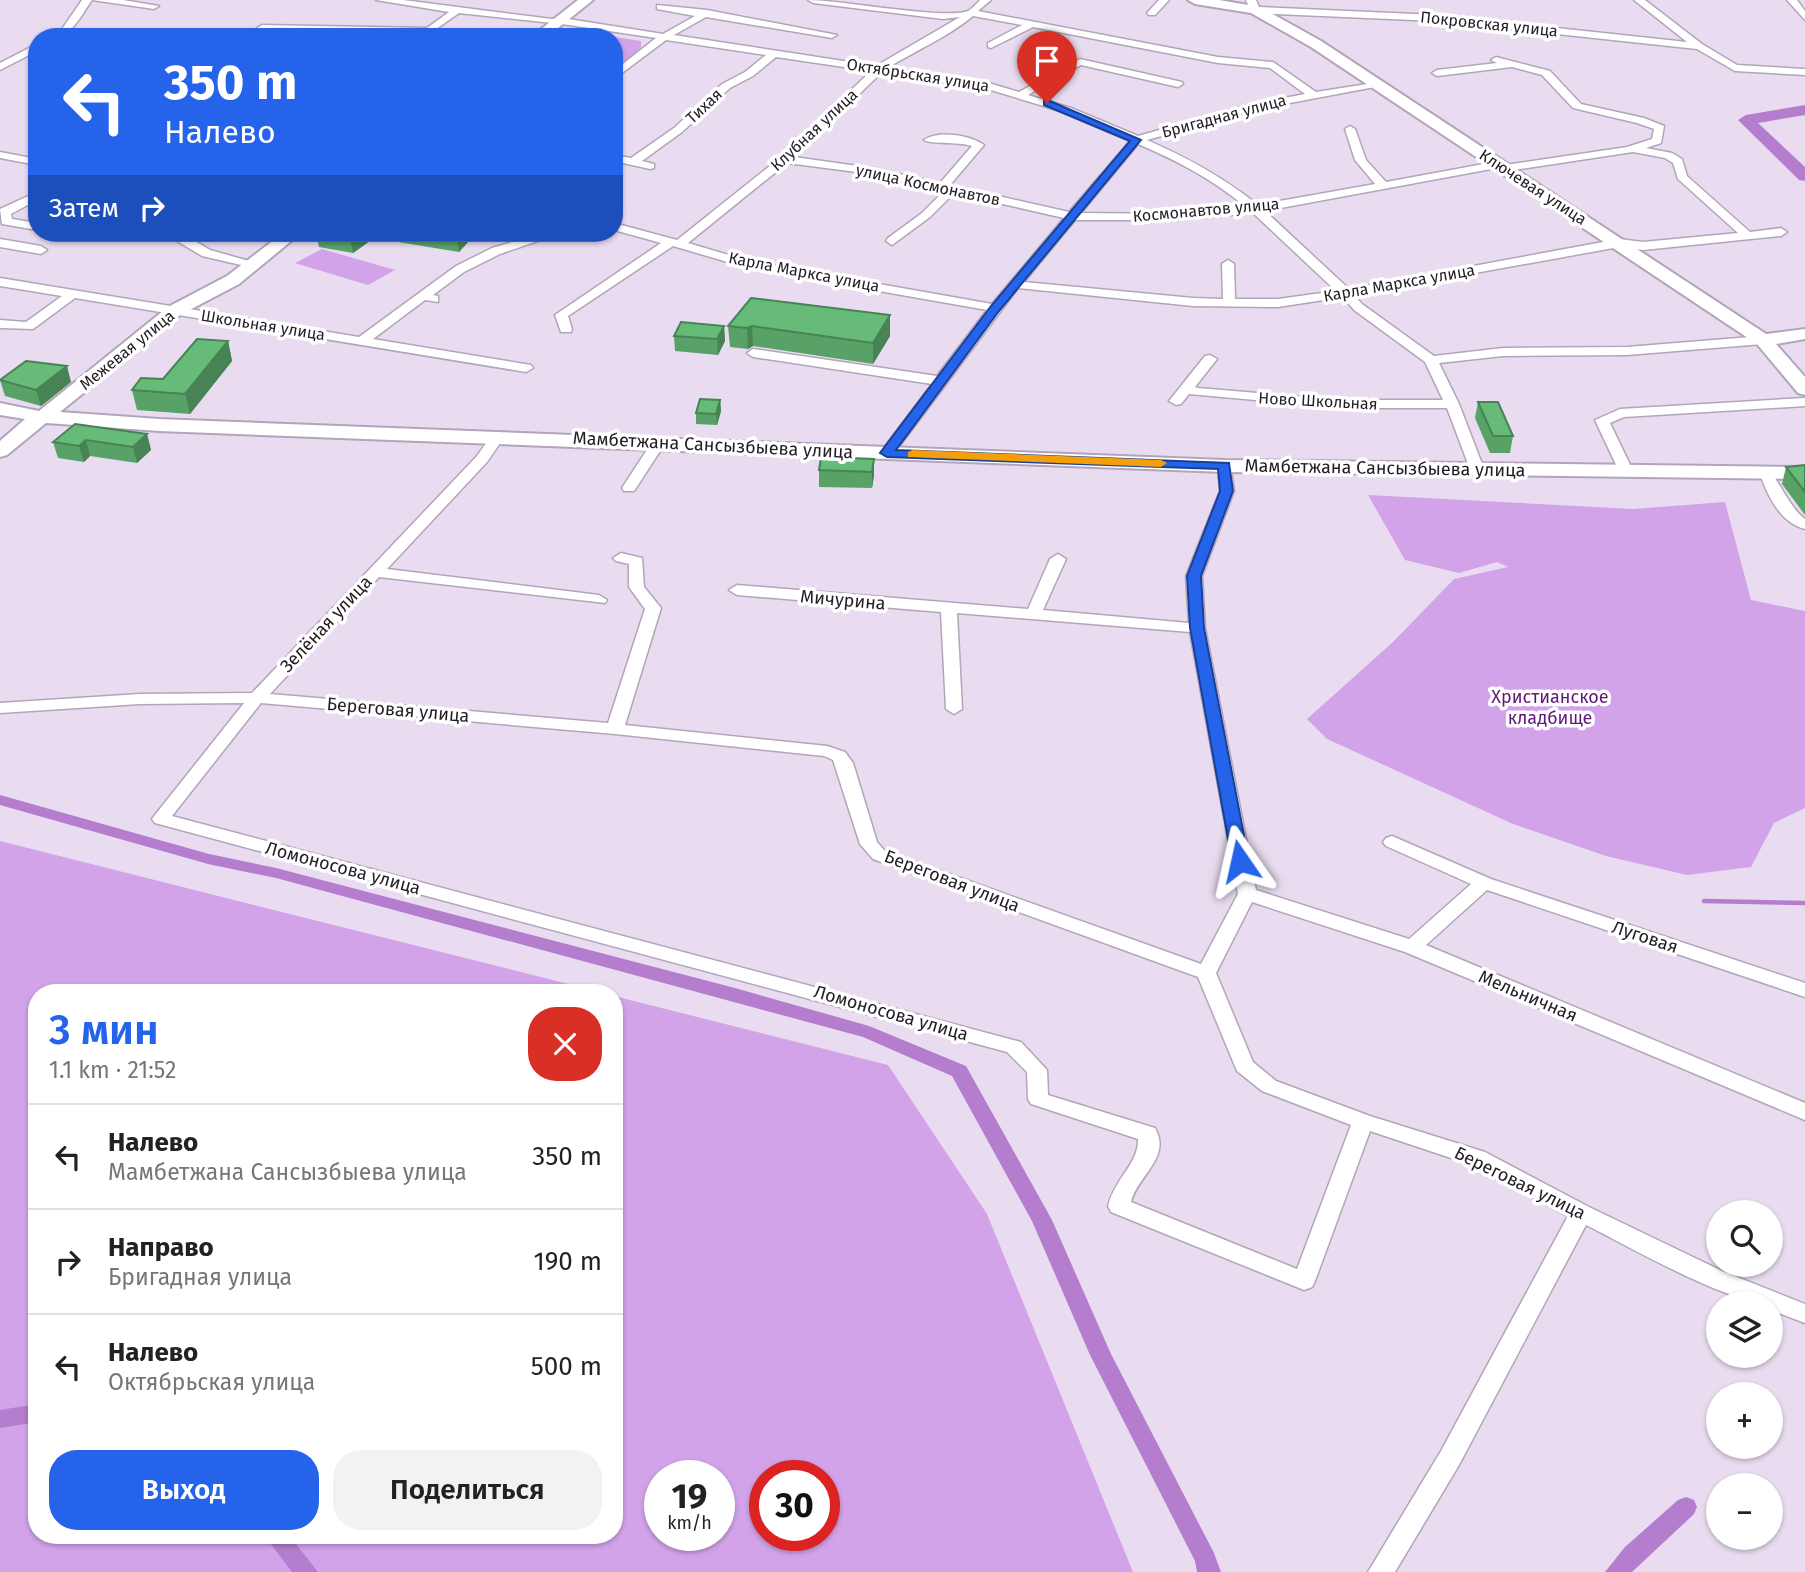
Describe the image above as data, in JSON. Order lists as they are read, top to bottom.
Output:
{
  "streets": {
    "street": [
      "Покровская улица",
      "Октябрьская улица",
      "Тихая",
      "Бригадная улица",
      "Клубная улица",
      "улица Космонавтов",
      "Ключевая улица",
      "Космонавтов улица",
      "Карла Маркса улица",
      "Школьная улица",
      "Межевая улица",
      "Ново Школьная",
      "Мамбетжана Сансызбыева улица",
      "Мичурина",
      "Зелёная улица",
      "Береговая улица",
      "Ломоносова улица",
      "Луговая",
      "Мельничная"
    ]
  },
  "crossings": [
    ["Покровская улица", "Ключевая улица"],
    ["Октябрьская улица", "Тихая"],
    ["Октябрьская улица", "Бригадная улица"],
    ["Октябрьская улица", "Клубная улица"],
    ["Октябрьская улица", "Космонавтов улица"],
    ["Октябрьская улица", "Карла Маркса улица"],
    ["Октябрьская улица", "Ново Школьная"],
    ["Октябрьская улица", "Мамбетжана Сансызбыева улица"],
    ["Бригадная улица", "Ключевая улица"],
    ["Клубная улица", "улица Космонавтов"],
    ["Клубная улица", "Карла Маркса улица"],
    ["улица Космонавтов", "Космонавтов улица"],
    ["Ключевая улица", "Космонавтов улица"],
    ["Ключевая улица", "Карла Маркса улица"],
    ["Школьная улица", "Межевая улица"],
    ["Межевая улица", "Мамбетжана Сансызбыева улица"],
    ["Мамбетжана Сансызбыева улица", "Зелёная улица"],
    ["Зелёная улица", "Береговая улица"],
    ["Зелёная улица", "Ломоносова улица"],
    ["Береговая улица", "Ломоносова улица"]
  ],
  "parks": ["Христианское кладбище"],
  "page": {
    "turn": ["350 m", "Налево"],
    "then": "Затем",
    "heading": ["3 мин", "1.1 km · 21:52"],
    "list": [
      {
        "name": "Налево",
        "note": "Мамбетжана Сансызбыева улица",
        "value": "350 m"
      },
      {
        "name": "Направо",
        "note": "Бригадная улица",
        "value": "190 m"
      },
      {
        "name": "Налево",
        "note": "Октябрьская улица",
        "value": "500 m"
      }
    ],
    "map_buttons": ["+", "−"],
    "buttons": ["Выход", "Поделиться"],
    "speed": "19 km/h",
    "limit": "30"
  }
}
